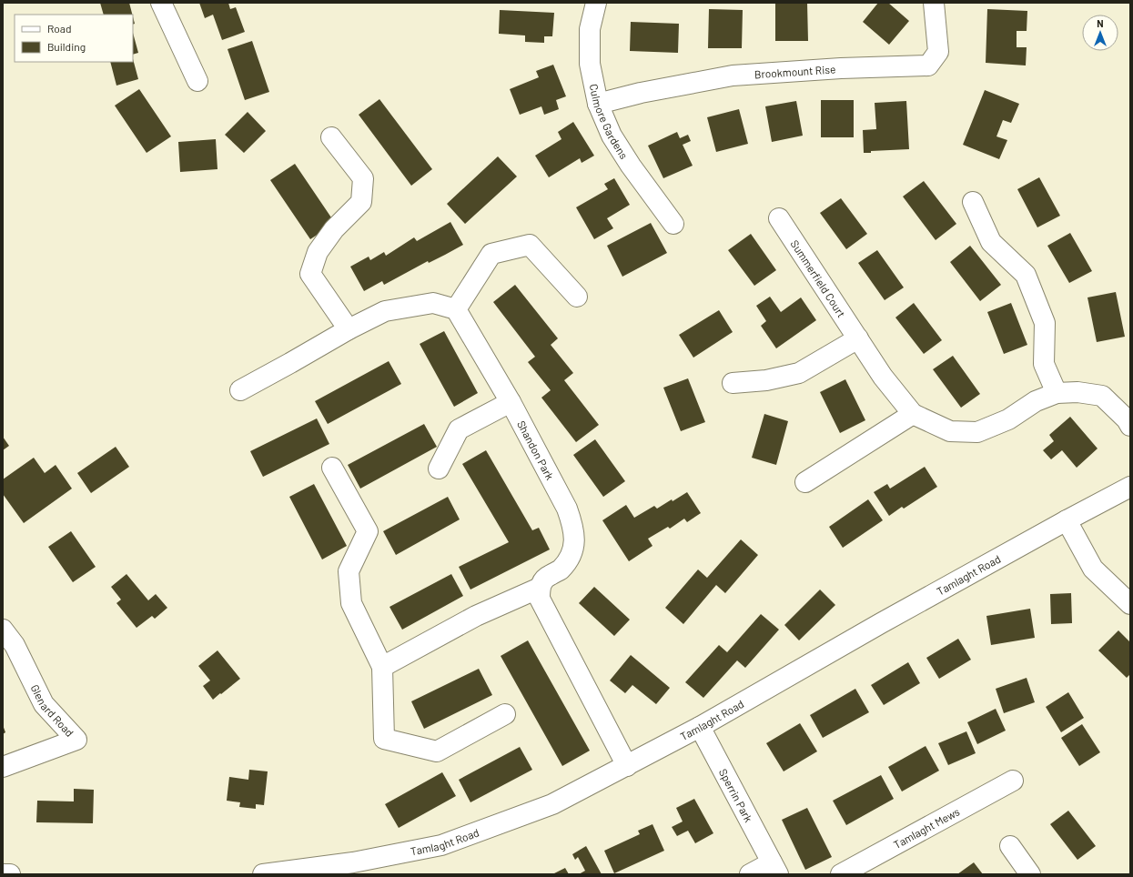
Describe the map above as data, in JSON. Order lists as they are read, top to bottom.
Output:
{
  "streets": {
    "street": [
      "Brookmount Rise",
      "Culmore Gardens",
      "Summerfield Court",
      "Shandon Park",
      "Tamlaght Road",
      "Glenard Road",
      "Sperrin Park",
      "Tamlaght Mews"
    ]
  },
  "crossings": [
    ["Brookmount Rise", "Culmore Gardens"],
    ["Tamlaght Road", "Sperrin Park"]
  ],
  "legend": ["Road", "Building"],
  "north": "top"
}
